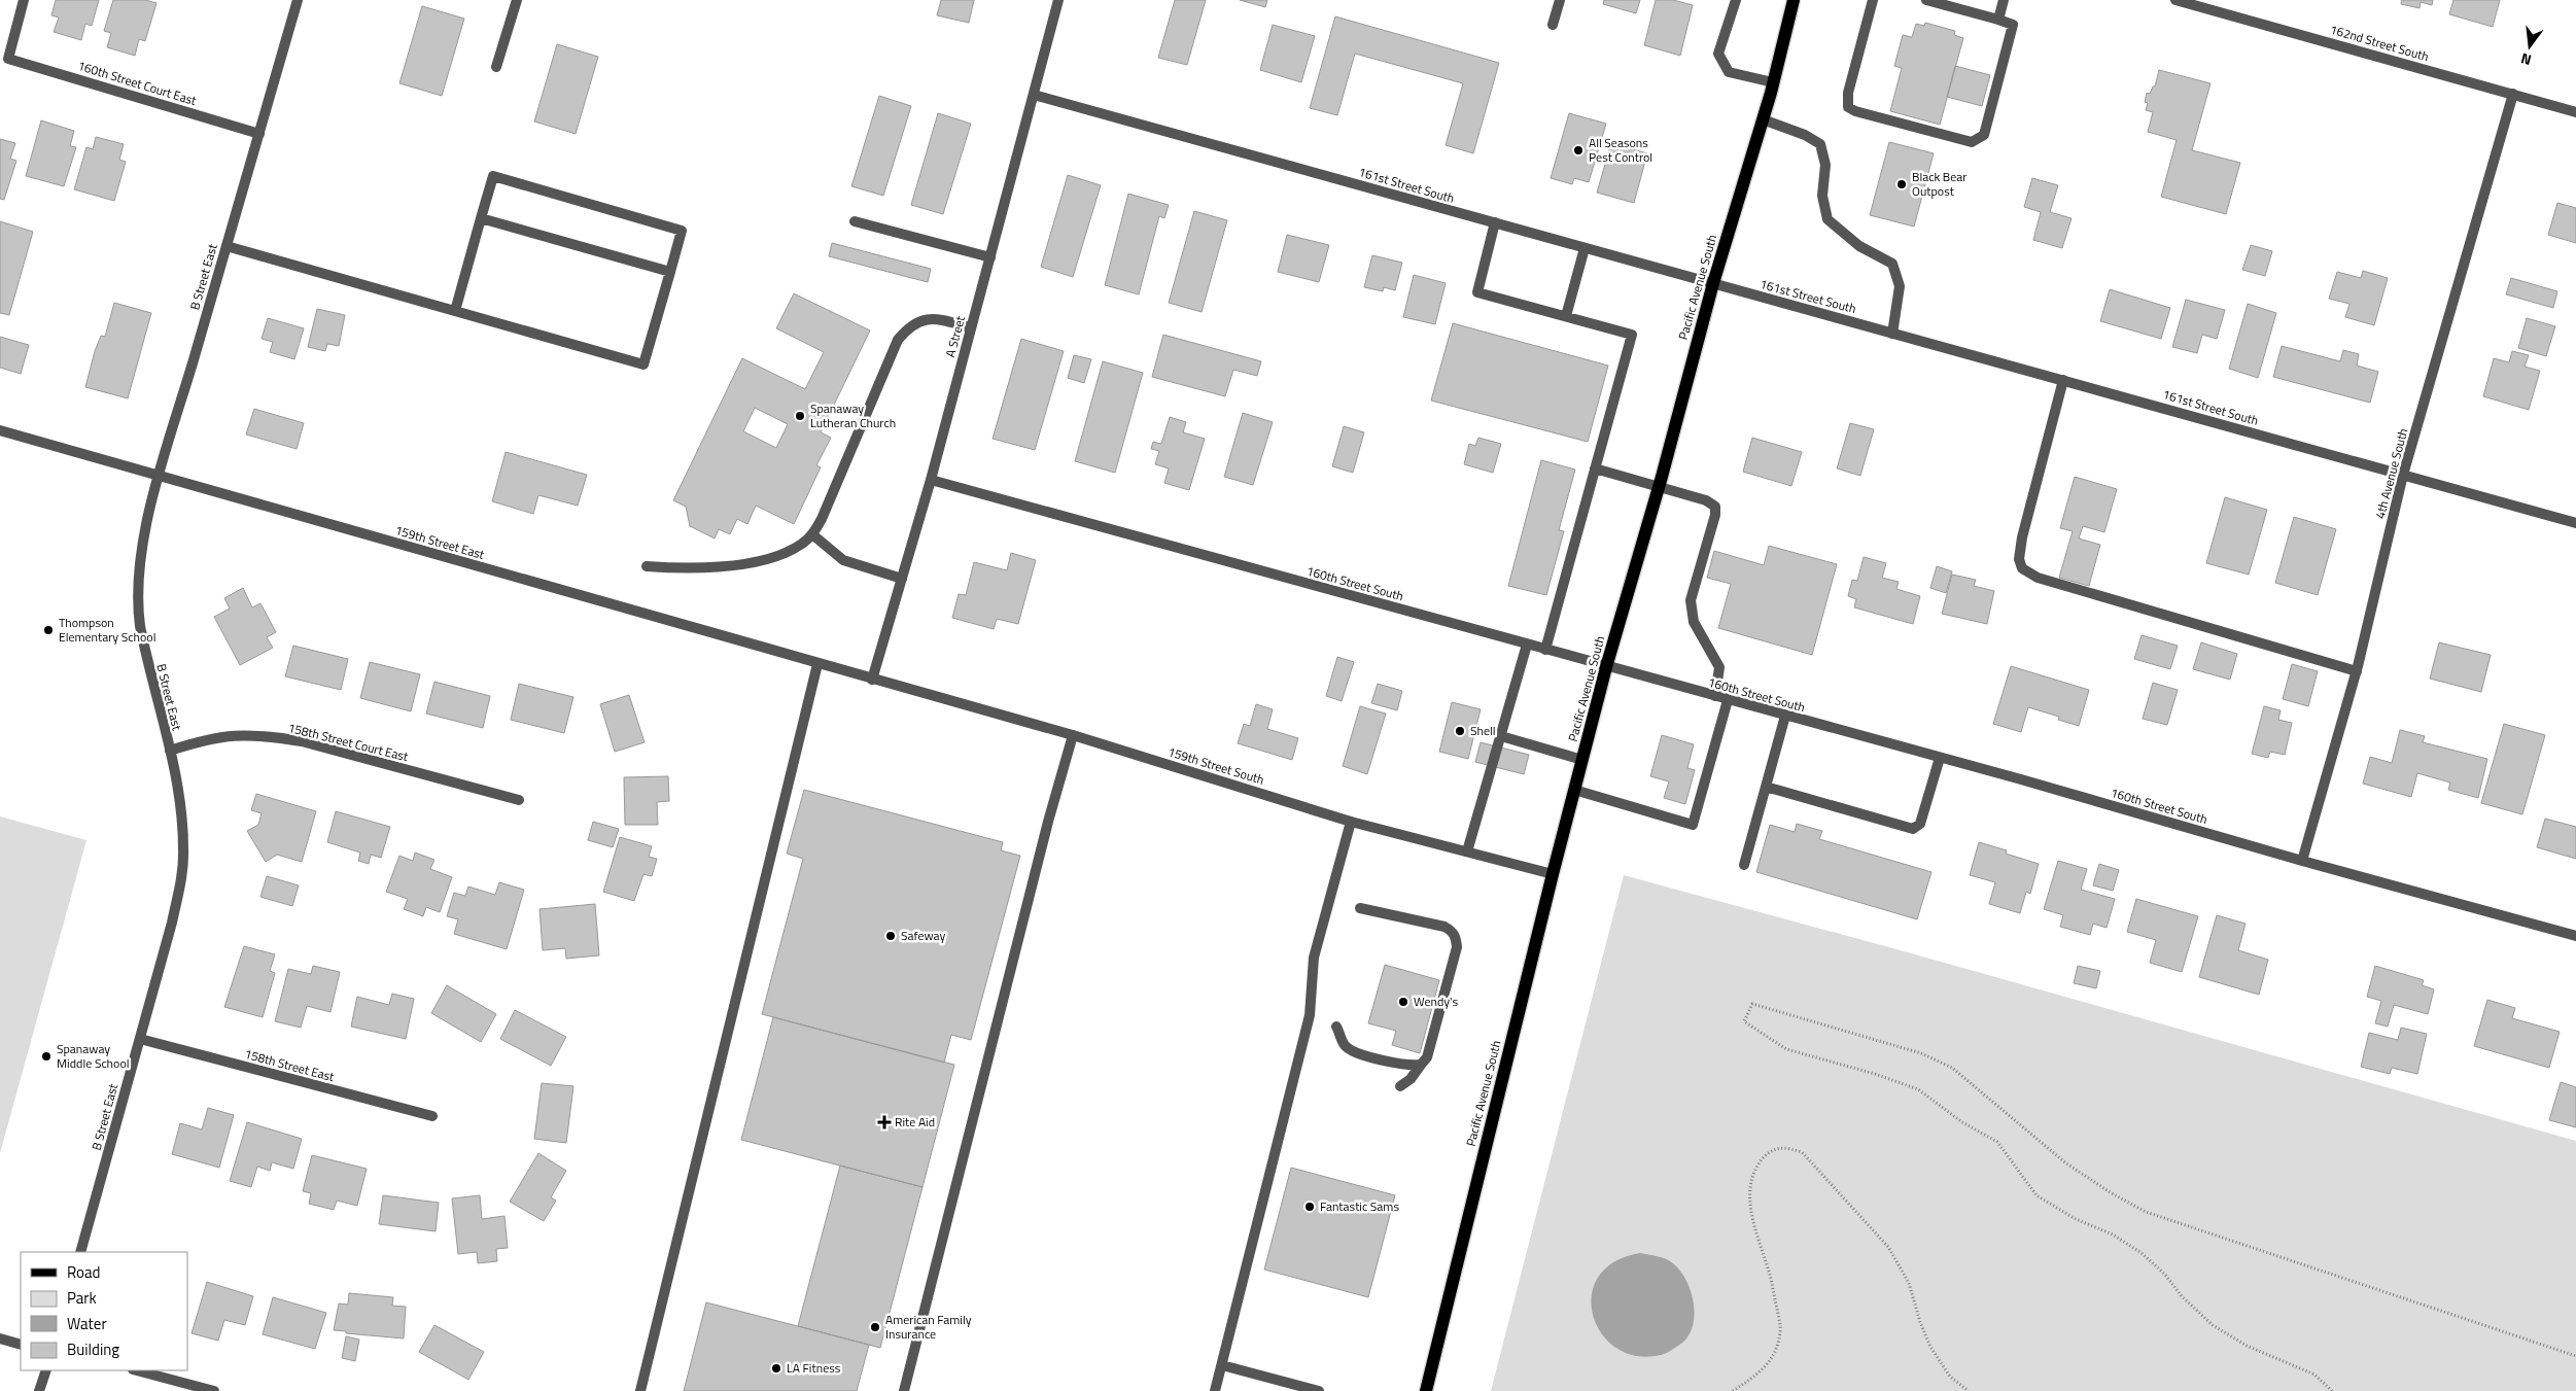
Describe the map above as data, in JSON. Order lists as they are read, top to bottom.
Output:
{
  "streets": {
    "main road": ["Pacific Avenue South"],
    "street": [
      "162nd Street South",
      "160th Street Court East",
      "161st Street South",
      "B Street East",
      "A Street",
      "4th Avenue South",
      "159th Street East",
      "160th Street South",
      "158th Street Court East",
      "159th Street South",
      "158th Street East"
    ]
  },
  "crossings": [
    ["162nd Street South", "4th Avenue South"],
    ["160th Street Court East", "B Street East"],
    ["161st Street South", "Pacific Avenue South"],
    ["161st Street South", "A Street"],
    ["161st Street South", "4th Avenue South"],
    ["B Street East", "159th Street East"],
    ["B Street East", "158th Street Court East"],
    ["B Street East", "158th Street East"],
    ["Pacific Avenue South", "160th Street South"],
    ["Pacific Avenue South", "159th Street South"],
    ["A Street", "159th Street East"],
    ["A Street", "160th Street South"],
    ["A Street", "159th Street South"],
    ["4th Avenue South", "160th Street South"],
    ["159th Street East", "159th Street South"]
  ],
  "places": {
    "other": [
      "All Seasons Pest Control",
      "Black Bear Outpost",
      "Spanaway Lutheran Church",
      "Thompson Elementary School",
      "Shell",
      "Safeway",
      "Wendy's",
      "Spanaway Middle School",
      "Fantastic Sams",
      "American Family Insurance",
      "LA Fitness"
    ],
    "health": ["Rite Aid"]
  },
  "legend": [
    "Road",
    "Park",
    "Water",
    "Building"
  ],
  "north": "bottom"
}
